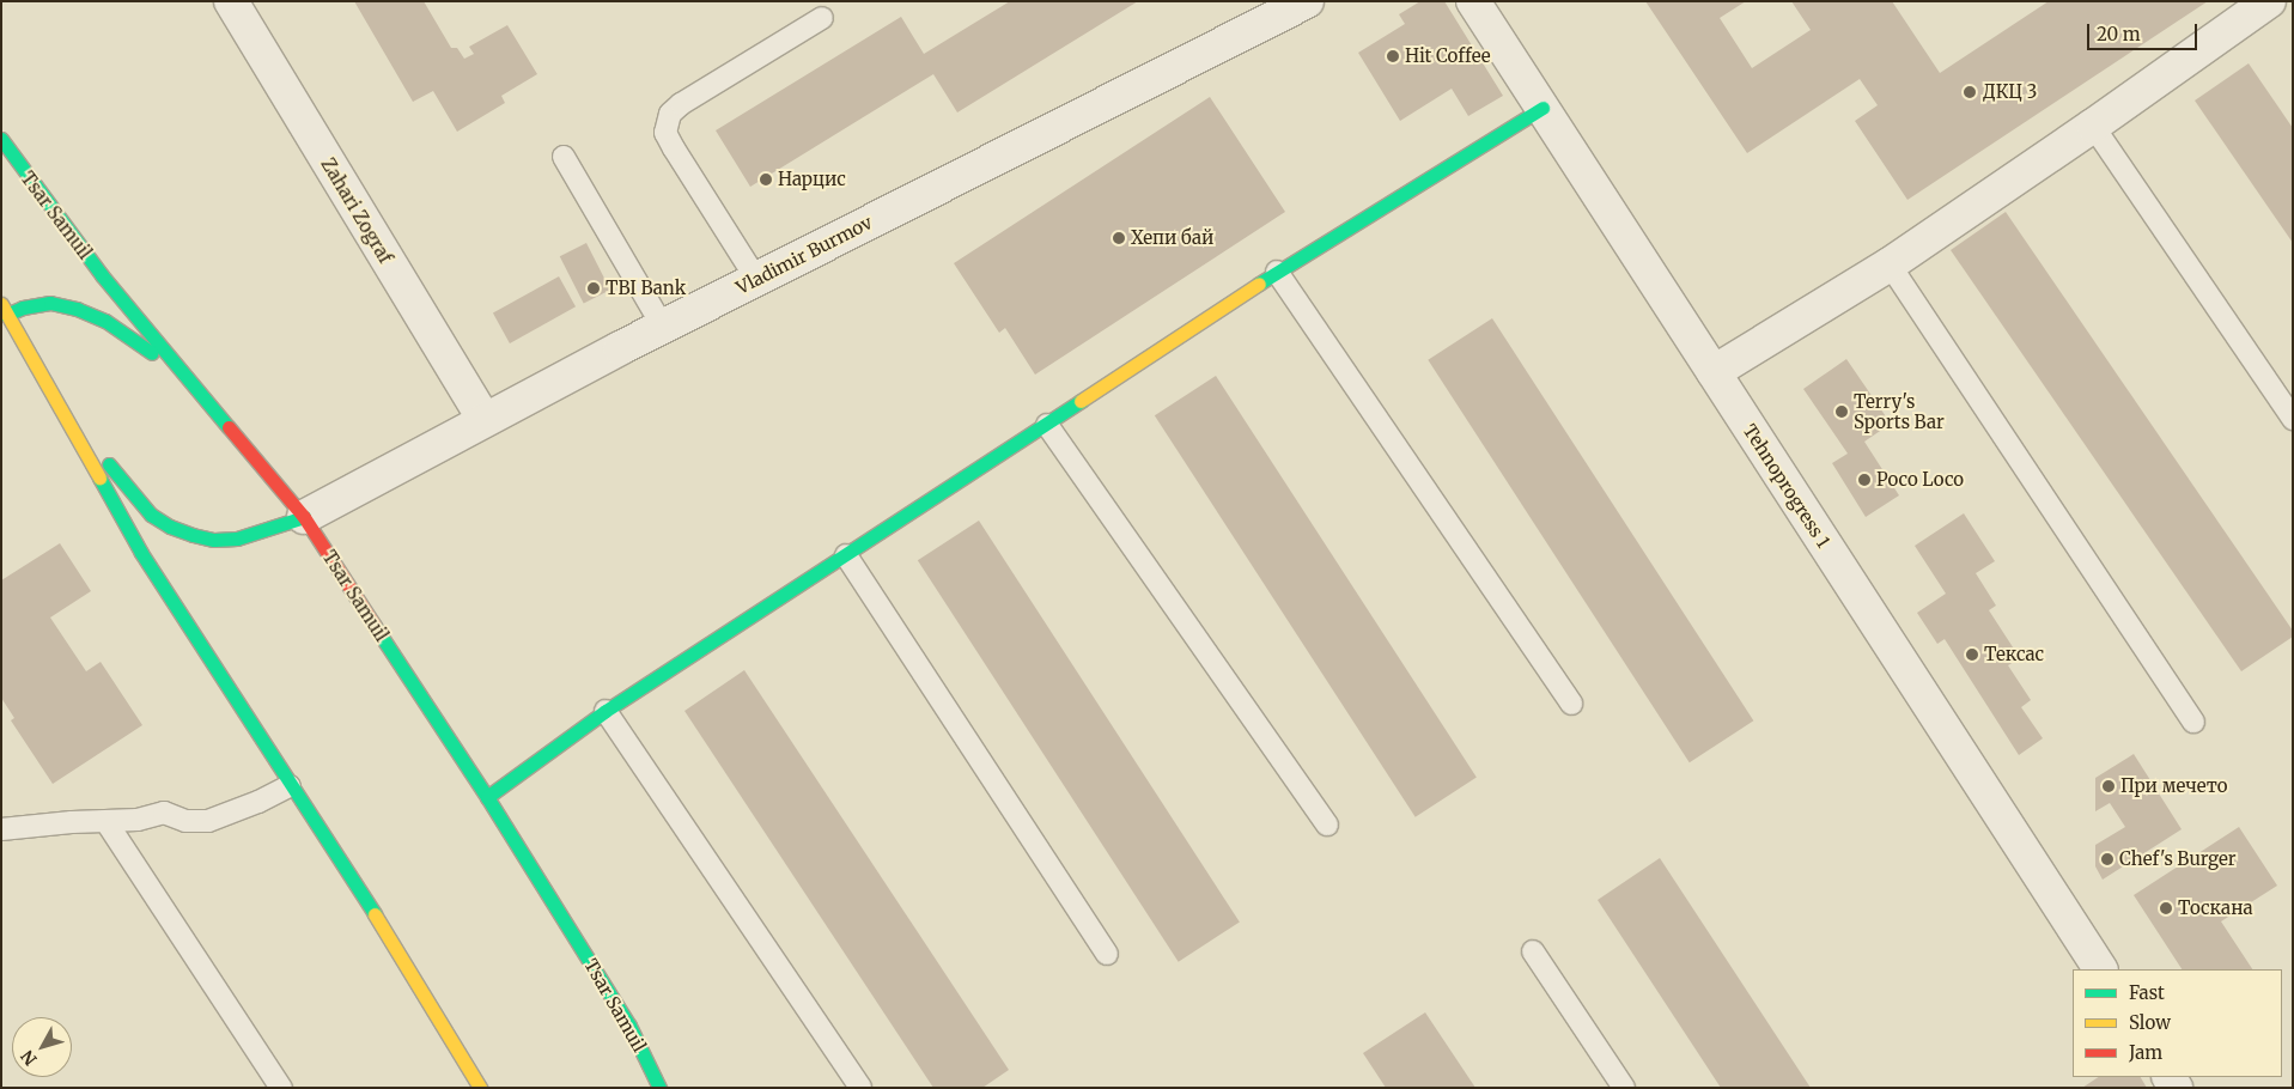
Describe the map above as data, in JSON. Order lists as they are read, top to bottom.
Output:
{
  "streets": {
    "street": [
      "Zahari Zograf",
      "Tsar Samuil",
      "Vladimir Burmov",
      "Tehnoprogress 1"
    ]
  },
  "crossings": [
    ["Zahari Zograf", "Vladimir Burmov"],
    ["Tsar Samuil", "Vladimir Burmov"]
  ],
  "places": [
    "Hit Coffee",
    "ДКЦ 3",
    "Нарцис",
    "Хепи бай",
    "TBI Bank",
    "Terry's Sports Bar",
    "Poco Loco",
    "Тексас",
    "При мечето",
    "Chef's Burger",
    "Тоскана"
  ],
  "legend": ["Fast", "Slow", "Jam"],
  "scale_bar": "20 m",
  "north": "bottom left"
}
